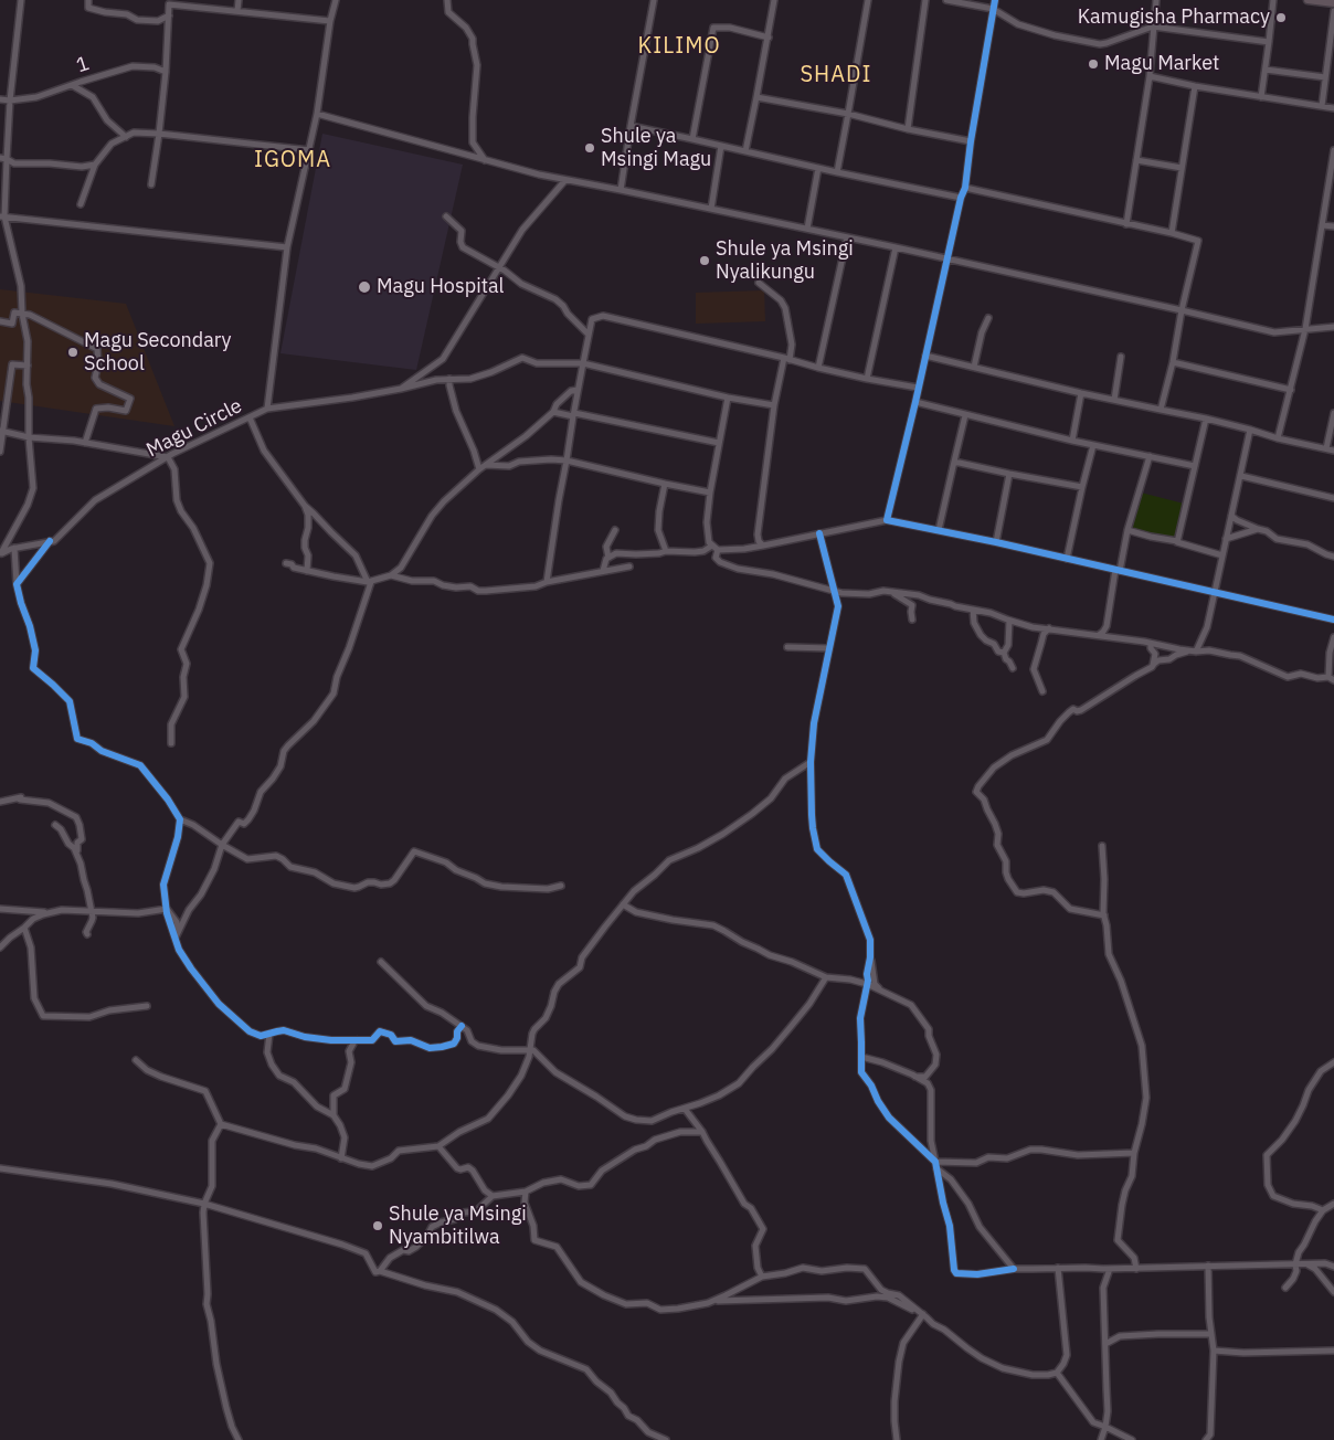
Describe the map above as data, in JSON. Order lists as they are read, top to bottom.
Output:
{
  "streets": {
    "street": ["1", "Magu Circle"]
  },
  "districts": ["KILIMO", "SHADI", "IGOMA"],
  "places": [
    "Kamugisha Pharmacy",
    "Magu Market",
    "Shule ya Msingi Magu",
    "Shule ya Msingi Nyalikungu",
    "Magu Hospital",
    "Magu Secondary School",
    "Shule ya Msingi Nyambitilwa"
  ]
}
